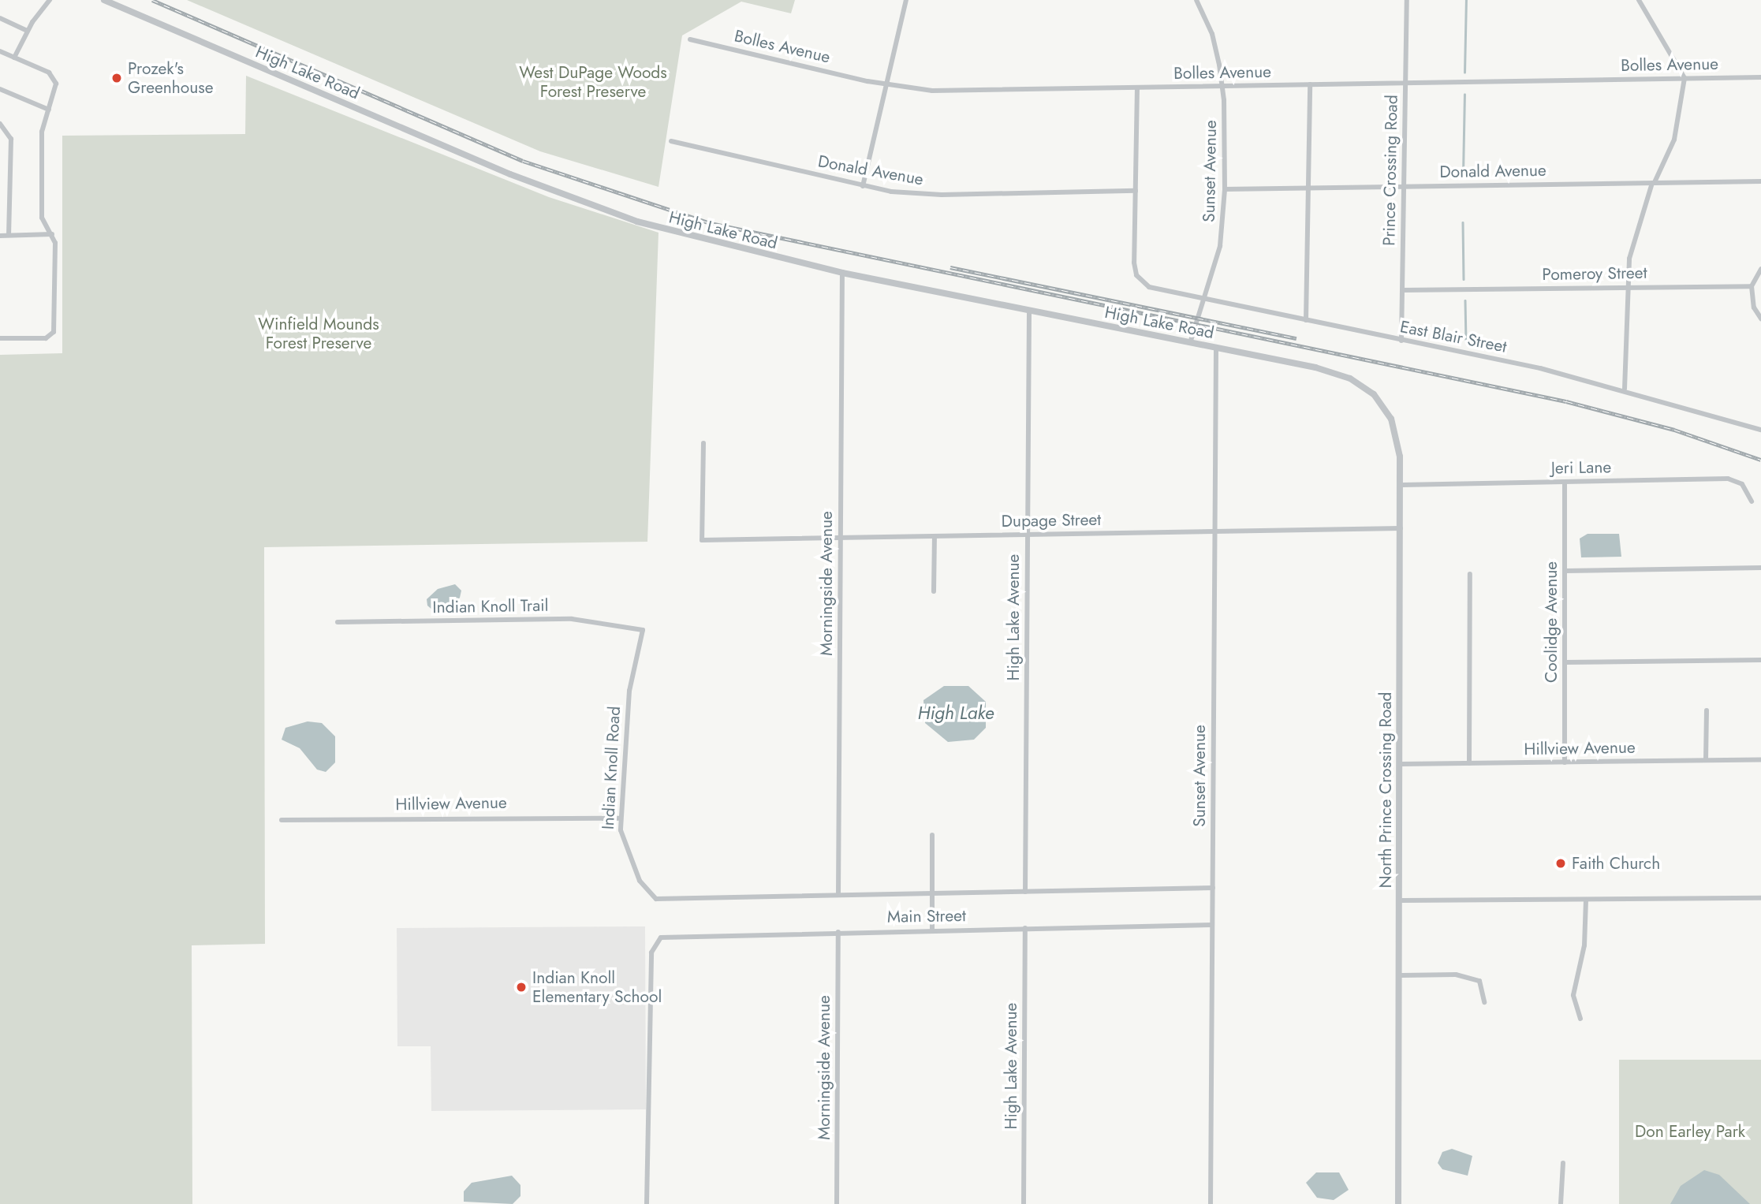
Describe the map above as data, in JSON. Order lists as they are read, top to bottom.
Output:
{
  "streets": {
    "street": [
      "Bolles Avenue",
      "High Lake Road",
      "Donald Avenue",
      "Prince Crossing Road",
      "Sunset Avenue",
      "Pomeroy Street",
      "East Blair Street",
      "Jeri Lane",
      "Dupage Street",
      "Morningside Avenue",
      "Indian Knoll Trail",
      "High Lake Avenue",
      "Coolidge Avenue",
      "Hillview Avenue",
      "Indian Knoll Road",
      "North Prince Crossing Road",
      "Main Street"
    ]
  },
  "crossings": [
    ["Bolles Avenue", "Prince Crossing Road"],
    ["Bolles Avenue", "Sunset Avenue"],
    ["High Lake Road", "Sunset Avenue"],
    ["High Lake Road", "Morningside Avenue"],
    ["High Lake Road", "High Lake Avenue"],
    ["High Lake Road", "North Prince Crossing Road"],
    ["Donald Avenue", "Prince Crossing Road"],
    ["Donald Avenue", "Sunset Avenue"],
    ["Donald Avenue", "East Blair Street"],
    ["Prince Crossing Road", "Pomeroy Street"],
    ["Prince Crossing Road", "East Blair Street"],
    ["Sunset Avenue", "East Blair Street"],
    ["Sunset Avenue", "Dupage Street"],
    ["Sunset Avenue", "Main Street"],
    ["Jeri Lane", "Coolidge Avenue"],
    ["Jeri Lane", "North Prince Crossing Road"],
    ["Dupage Street", "Morningside Avenue"],
    ["Dupage Street", "High Lake Avenue"],
    ["Dupage Street", "North Prince Crossing Road"],
    ["Morningside Avenue", "Main Street"],
    ["Indian Knoll Trail", "Indian Knoll Road"],
    ["High Lake Avenue", "Main Street"],
    ["Coolidge Avenue", "Hillview Avenue"],
    ["Hillview Avenue", "Indian Knoll Road"],
    ["Hillview Avenue", "North Prince Crossing Road"],
    ["Indian Knoll Road", "Main Street"]
  ],
  "water": ["High Lake"],
  "parks": ["West DuPage Woods Forest Preserve", "Winfield Mounds Forest Preserve", "Don Earley Park"],
  "places": ["Prozek's Greenhouse", "Faith Church", "Indian Knoll Elementary School"]
}
